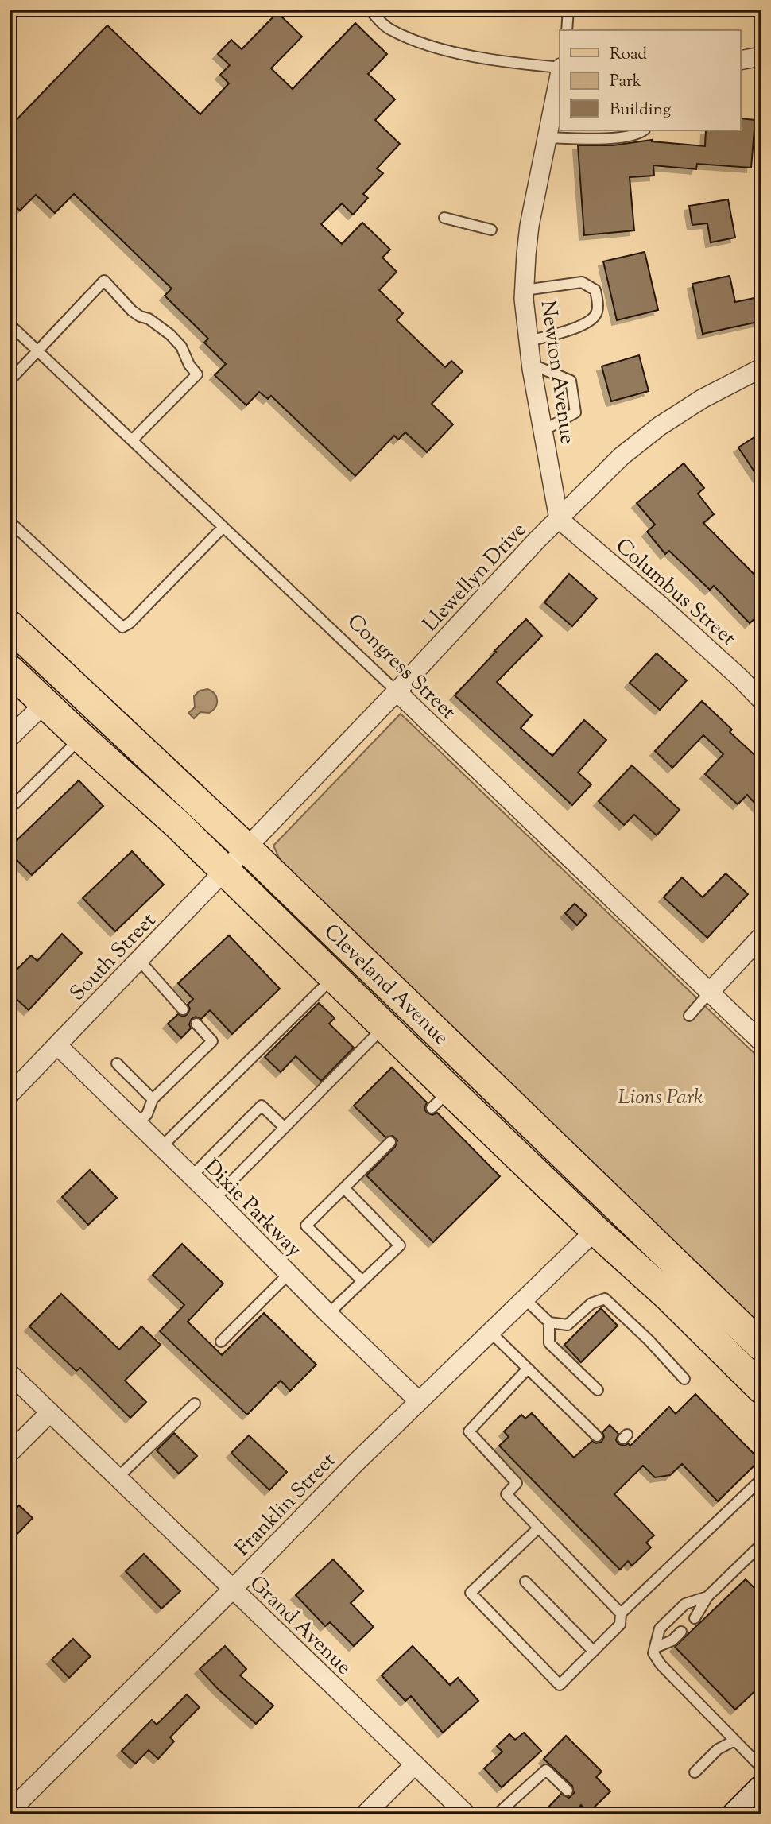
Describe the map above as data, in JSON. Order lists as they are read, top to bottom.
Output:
{
  "streets": {
    "main road": ["Cleveland Avenue"],
    "street": [
      "Newton Avenue",
      "Llewellyn Drive",
      "Columbus Street",
      "Congress Street",
      "South Street",
      "Dixie Parkway",
      "Franklin Street",
      "Grand Avenue"
    ]
  },
  "crossings": [
    ["Newton Avenue", "Llewellyn Drive"],
    ["Newton Avenue", "Columbus Street"],
    ["Llewellyn Drive", "Columbus Street"],
    ["Llewellyn Drive", "Congress Street"],
    ["Llewellyn Drive", "South Street"],
    ["Llewellyn Drive", "Cleveland Avenue"],
    ["South Street", "Cleveland Avenue"],
    ["South Street", "Dixie Parkway"],
    ["Cleveland Avenue", "Franklin Street"],
    ["Dixie Parkway", "Franklin Street"],
    ["Franklin Street", "Grand Avenue"]
  ],
  "parks": ["Lions Park"],
  "legend": ["Road", "Park", "Building"]
}
